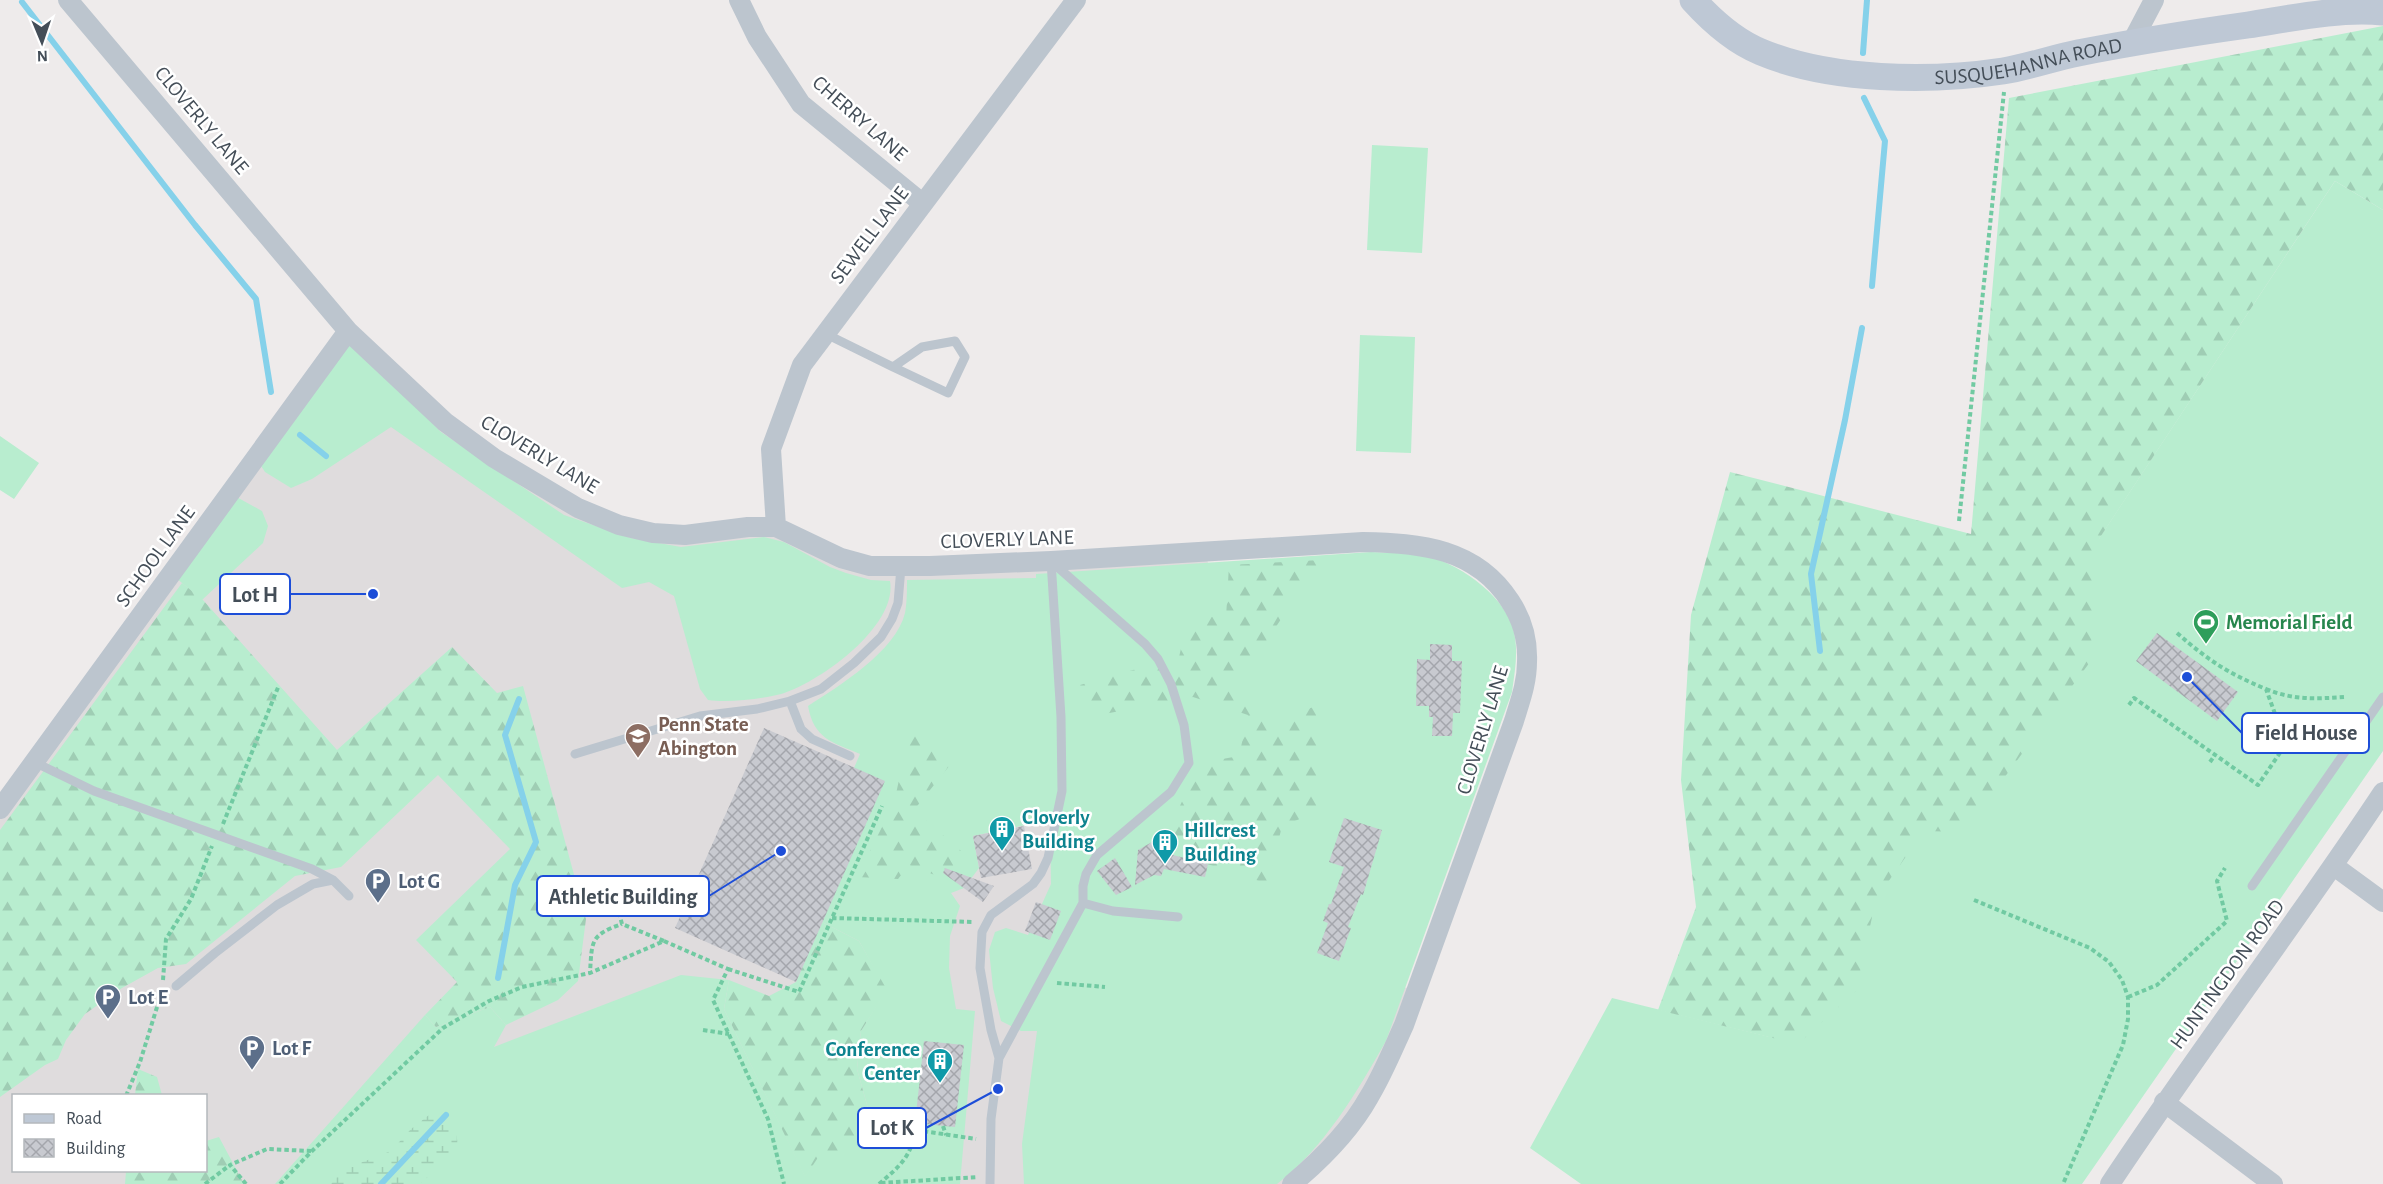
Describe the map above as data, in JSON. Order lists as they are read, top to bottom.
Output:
{
  "streets": {
    "main road": ["SUSQUEHANNA ROAD"],
    "street": [
      "CHERRY LANE",
      "CLOVERLY LANE",
      "SEWELL LANE",
      "SCHOOL LANE",
      "HUNTINGDON ROAD"
    ]
  },
  "crossings": [
    ["CHERRY LANE", "SEWELL LANE"],
    ["CLOVERLY LANE", "SEWELL LANE"],
    ["CLOVERLY LANE", "SCHOOL LANE"]
  ],
  "places": {
    "other": [
      "Lot H",
      "Field House",
      "Athletic Building",
      "Lot K"
    ],
    "sports": ["Memorial Field"],
    "school or university": ["Penn State Abington"],
    "building": ["Cloverly Building", "Hillcrest Building", "Conference Center"],
    "parking": ["Lot G", "Lot E", "Lot F"]
  },
  "legend": ["Road", "Building"],
  "north": "bottom"
}
